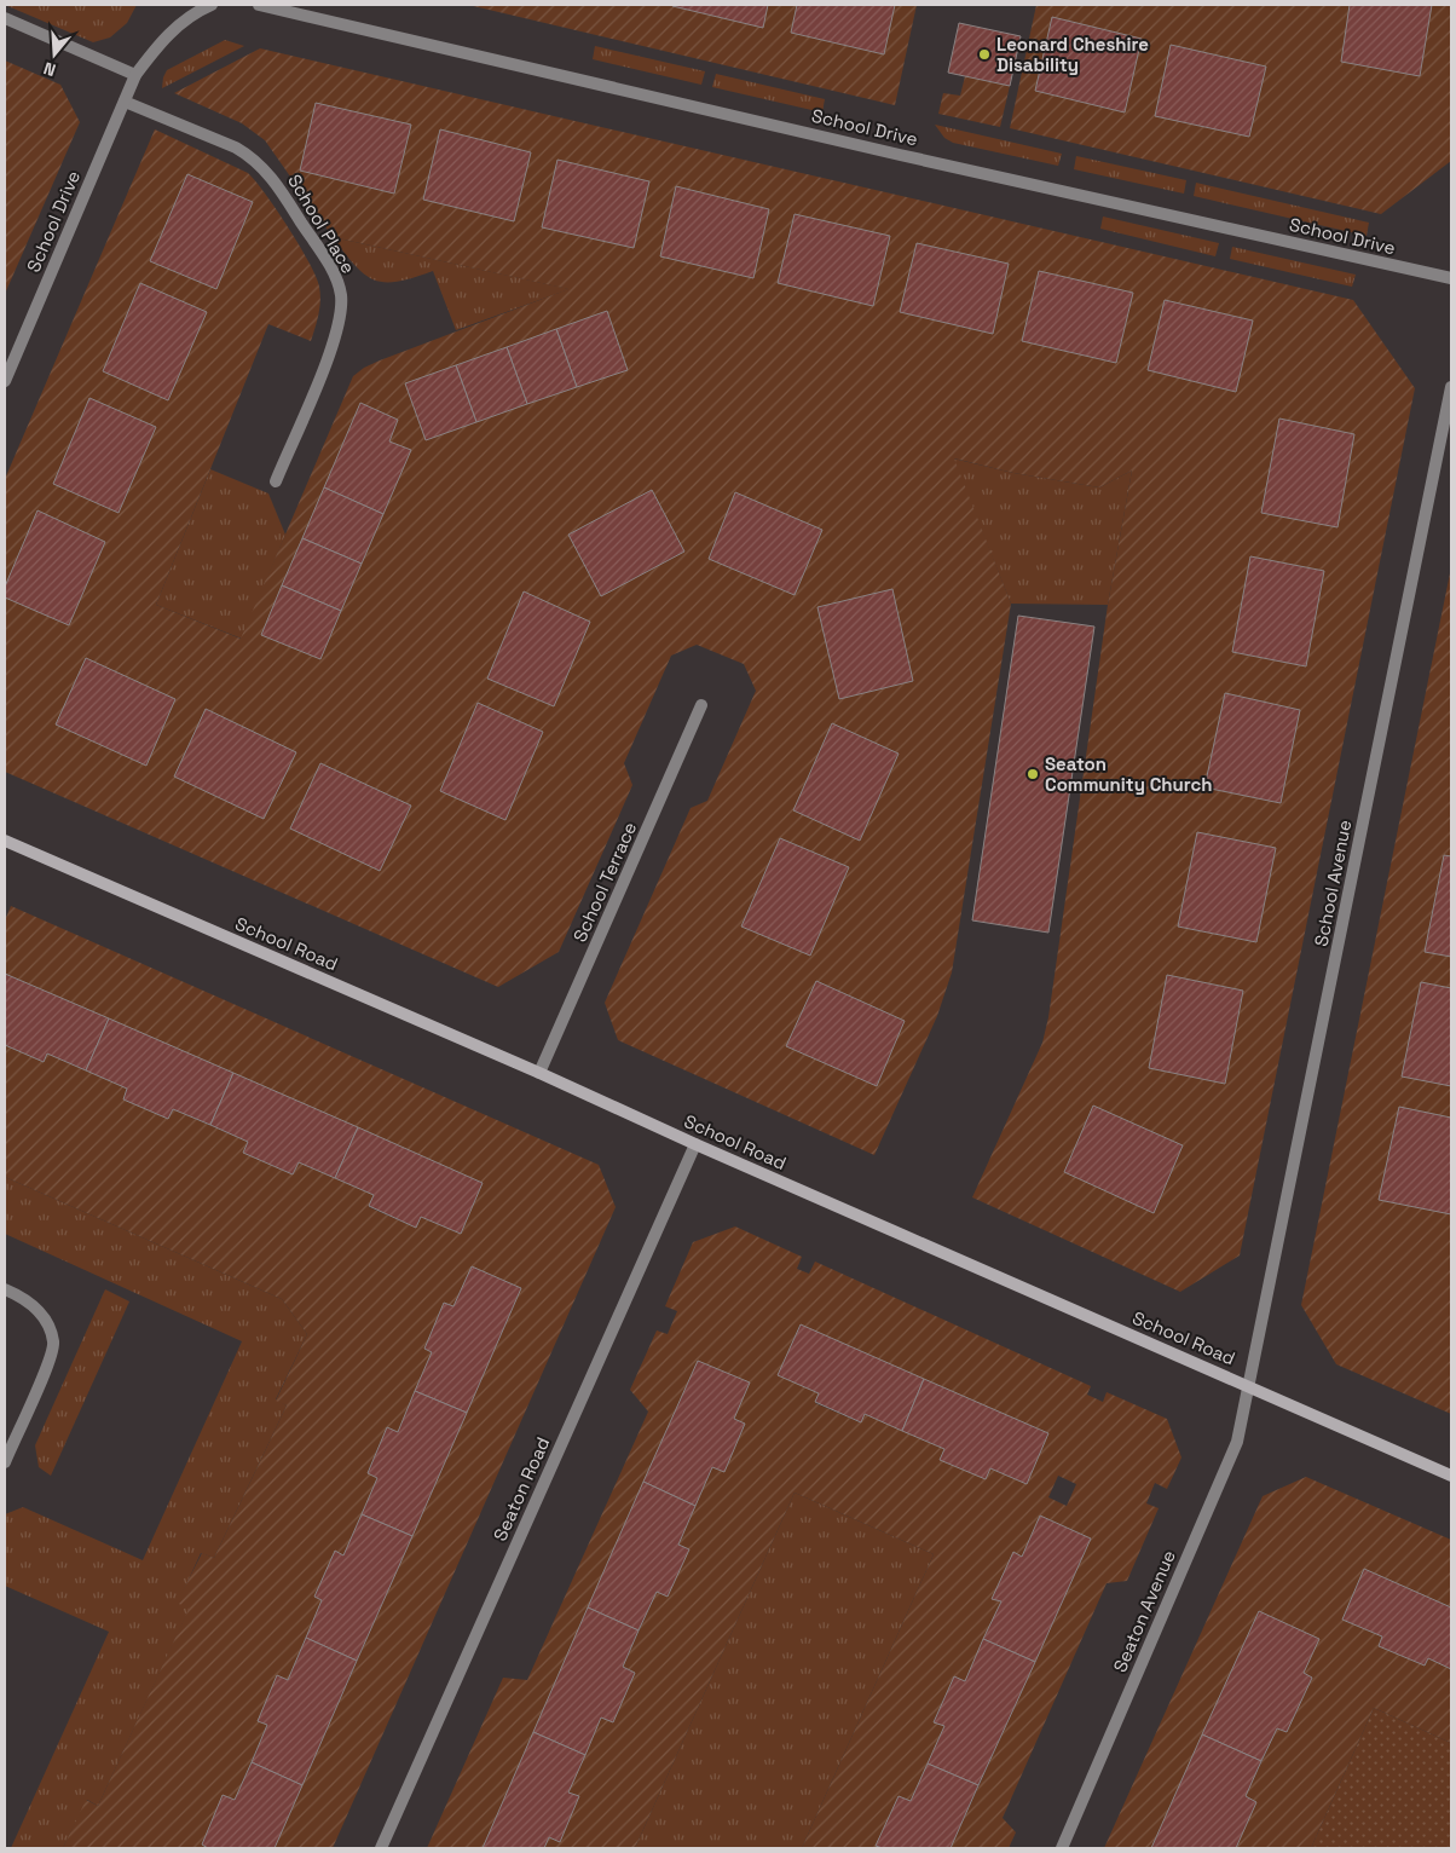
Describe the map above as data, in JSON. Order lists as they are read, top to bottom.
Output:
{
  "streets": {
    "street": [
      "School Drive",
      "School Place",
      "School Terrace",
      "School Avenue",
      "School Road",
      "Seaton Road",
      "Seaton Avenue"
    ]
  },
  "crossings": [
    ["School Drive", "School Place"],
    ["School Terrace", "School Road"],
    ["School Avenue", "School Road"],
    ["School Avenue", "Seaton Avenue"],
    ["School Road", "Seaton Road"],
    ["School Road", "Seaton Avenue"]
  ],
  "places": ["Leonard Cheshire Disability", "Seaton Community Church"],
  "north": "bottom"
}
